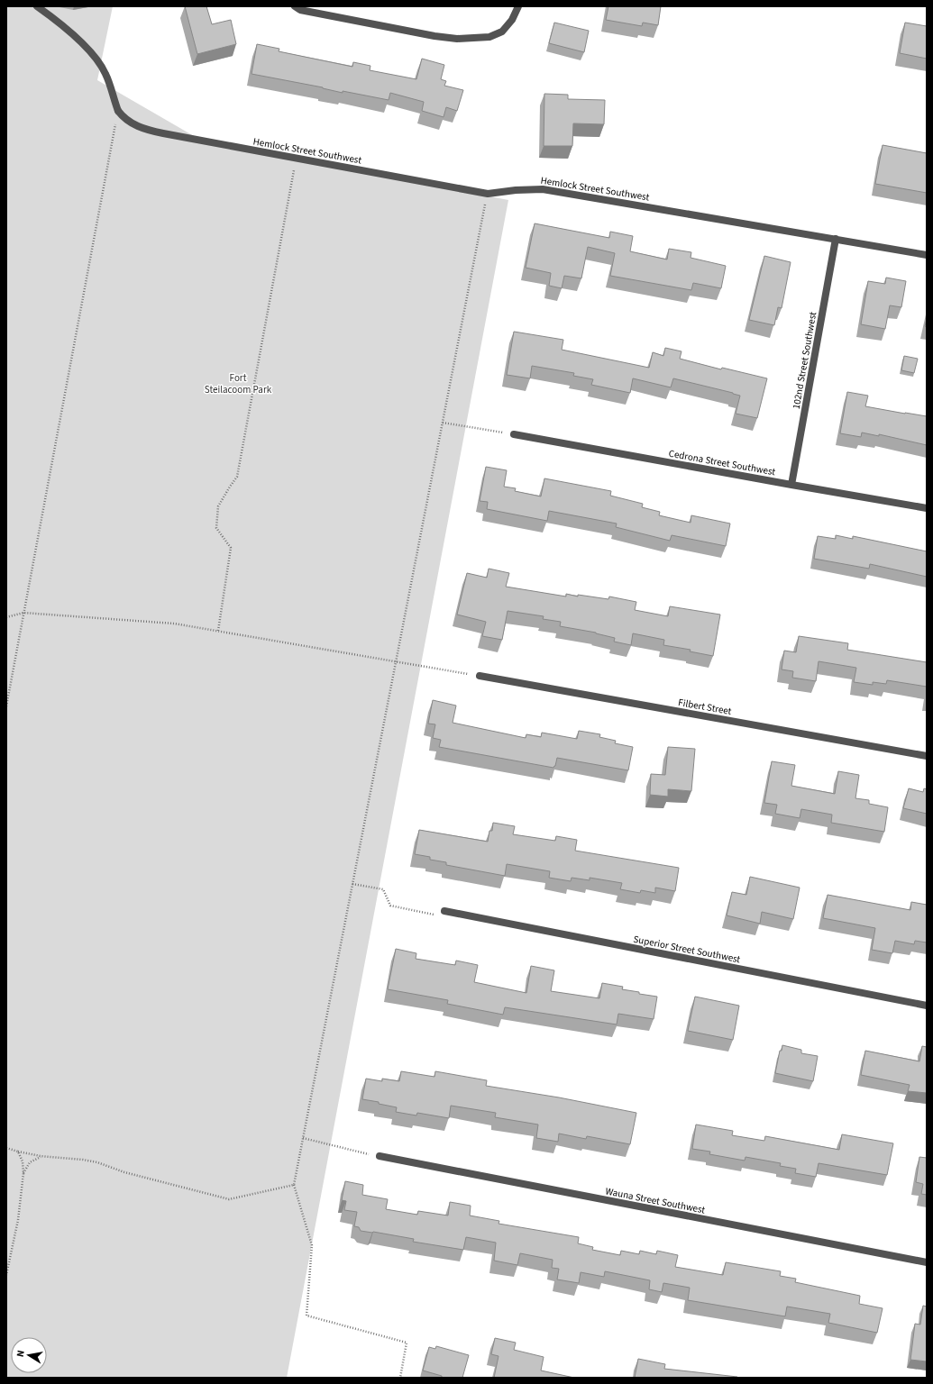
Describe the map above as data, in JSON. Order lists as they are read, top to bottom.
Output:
{
  "streets": {
    "street": [
      "Hemlock Street Southwest",
      "102nd Street Southwest",
      "Cedrona Street Southwest",
      "Filbert Street",
      "Superior Street Southwest",
      "Wauna Street Southwest"
    ]
  },
  "crossings": [
    ["Hemlock Street Southwest", "102nd Street Southwest"],
    ["102nd Street Southwest", "Cedrona Street Southwest"]
  ],
  "parks": ["Fort Steilacoom Park"],
  "north": "left"
}
